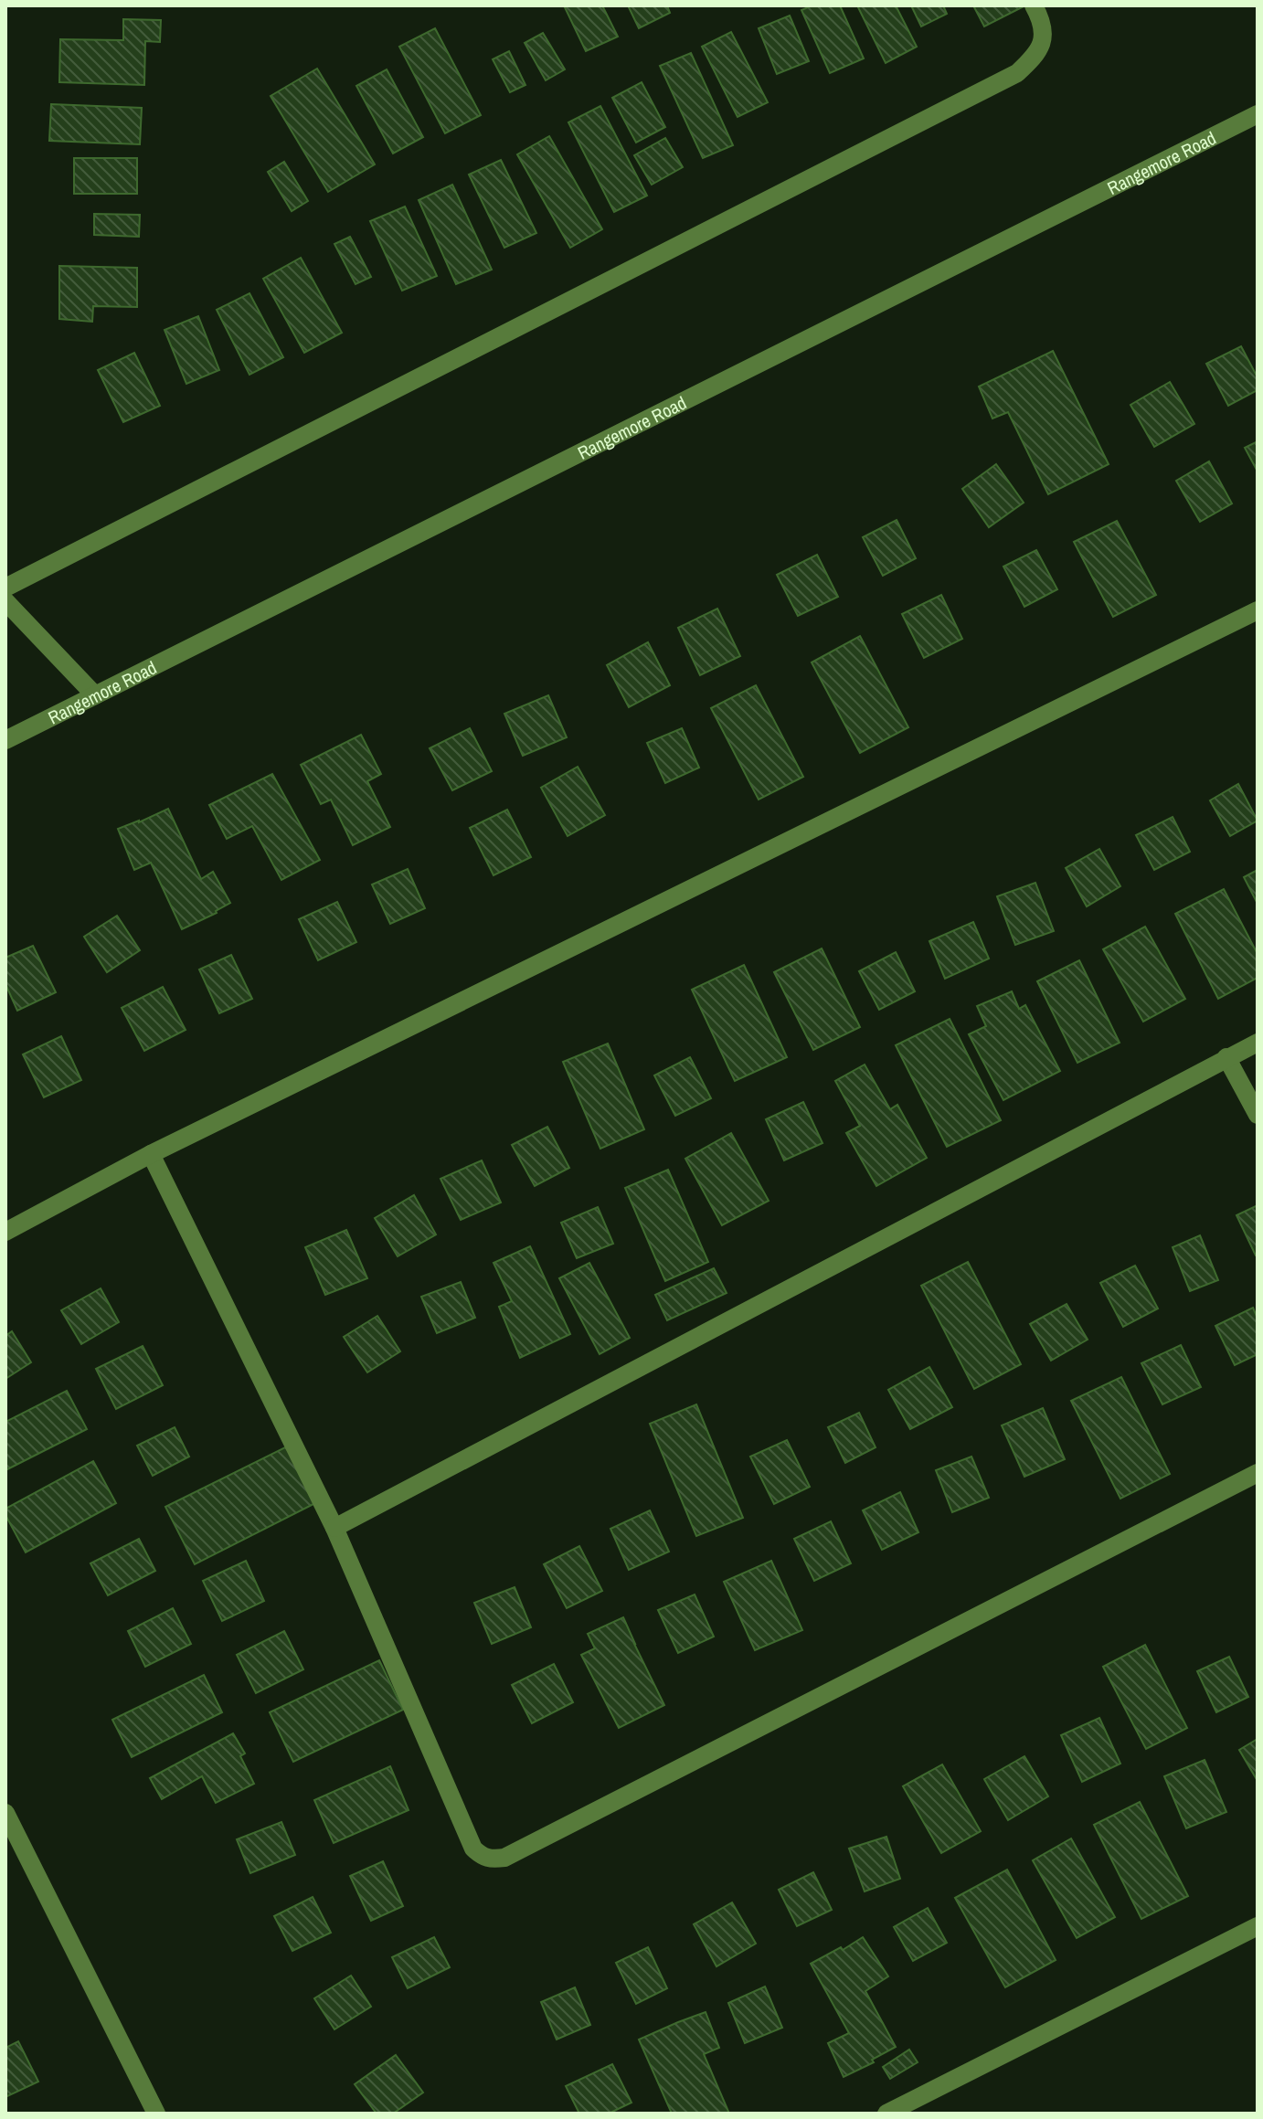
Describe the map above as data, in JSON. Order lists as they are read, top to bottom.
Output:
{
  "streets": {
    "street": ["Rangemore Road"]
  }
}
